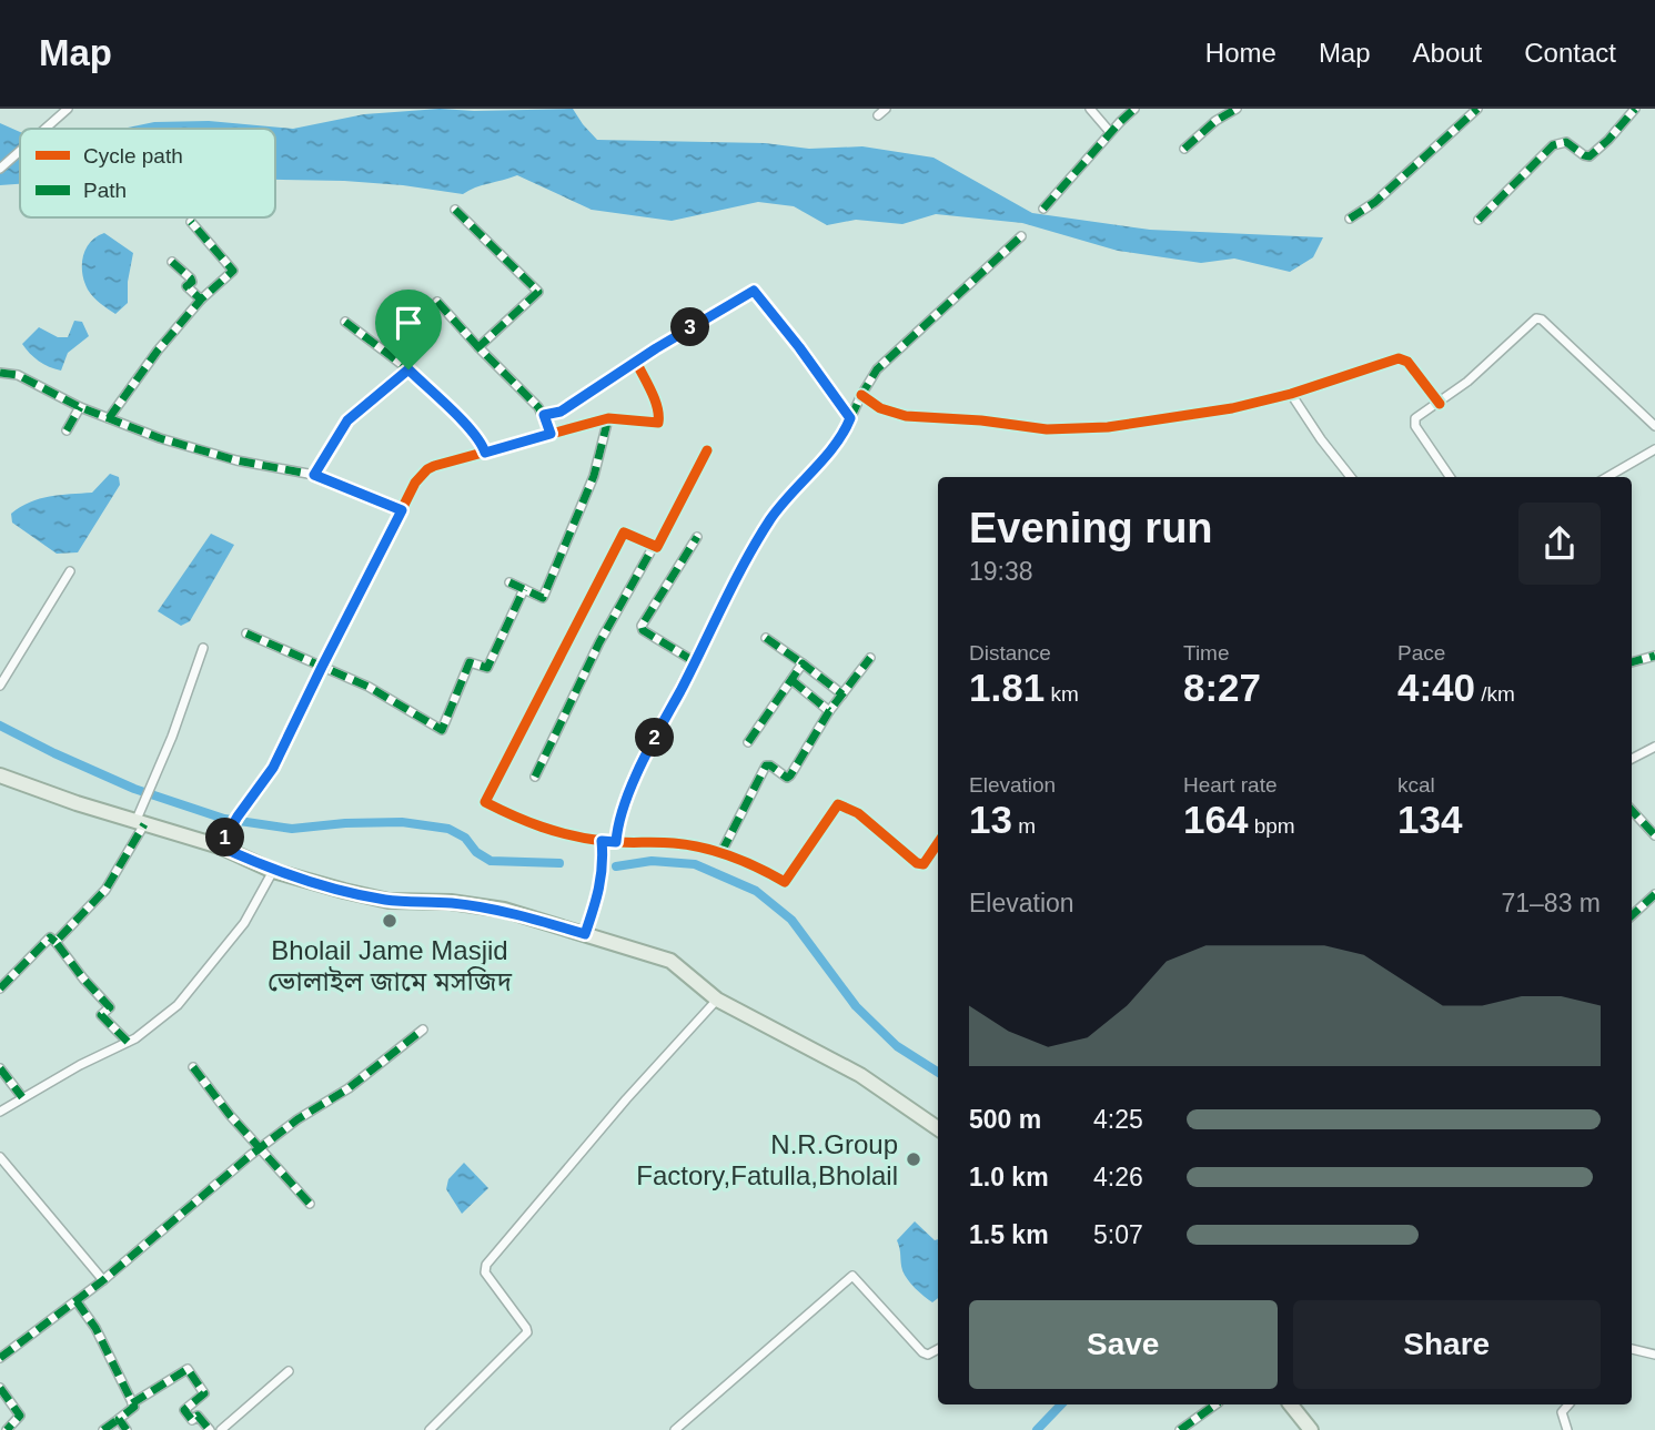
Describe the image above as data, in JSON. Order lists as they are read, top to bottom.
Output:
{
  "places": ["Bholail Jame Masjid ভোলাইল জামে মসজিদ", "N.R.Group Factory,Fatulla,Bholail"],
  "legend": ["Cycle path", "Path"],
  "page": {
    "header": "Map",
    "nav": [
      "Home",
      "Map",
      "About",
      "Contact"
    ],
    "pins": ["3", "2", "1"],
    "heading": ["Evening run", "19:38"],
    "stats": [
      ["Distance", "1.81 km"],
      ["Time", "8:27"],
      ["Pace", "4:40 /km"],
      ["Elevation", "13 m"],
      ["Heart rate", "164 bpm"],
      ["kcal", "134"]
    ],
    "chart": ["Elevation", "71–83 m"],
    "list": [
      {
        "name": "500 m",
        "note": "4:25"
      },
      {
        "name": "1.0 km",
        "note": "4:26"
      },
      {
        "name": "1.5 km",
        "note": "5:07"
      }
    ],
    "buttons": ["Save", "Share"]
  }
}
